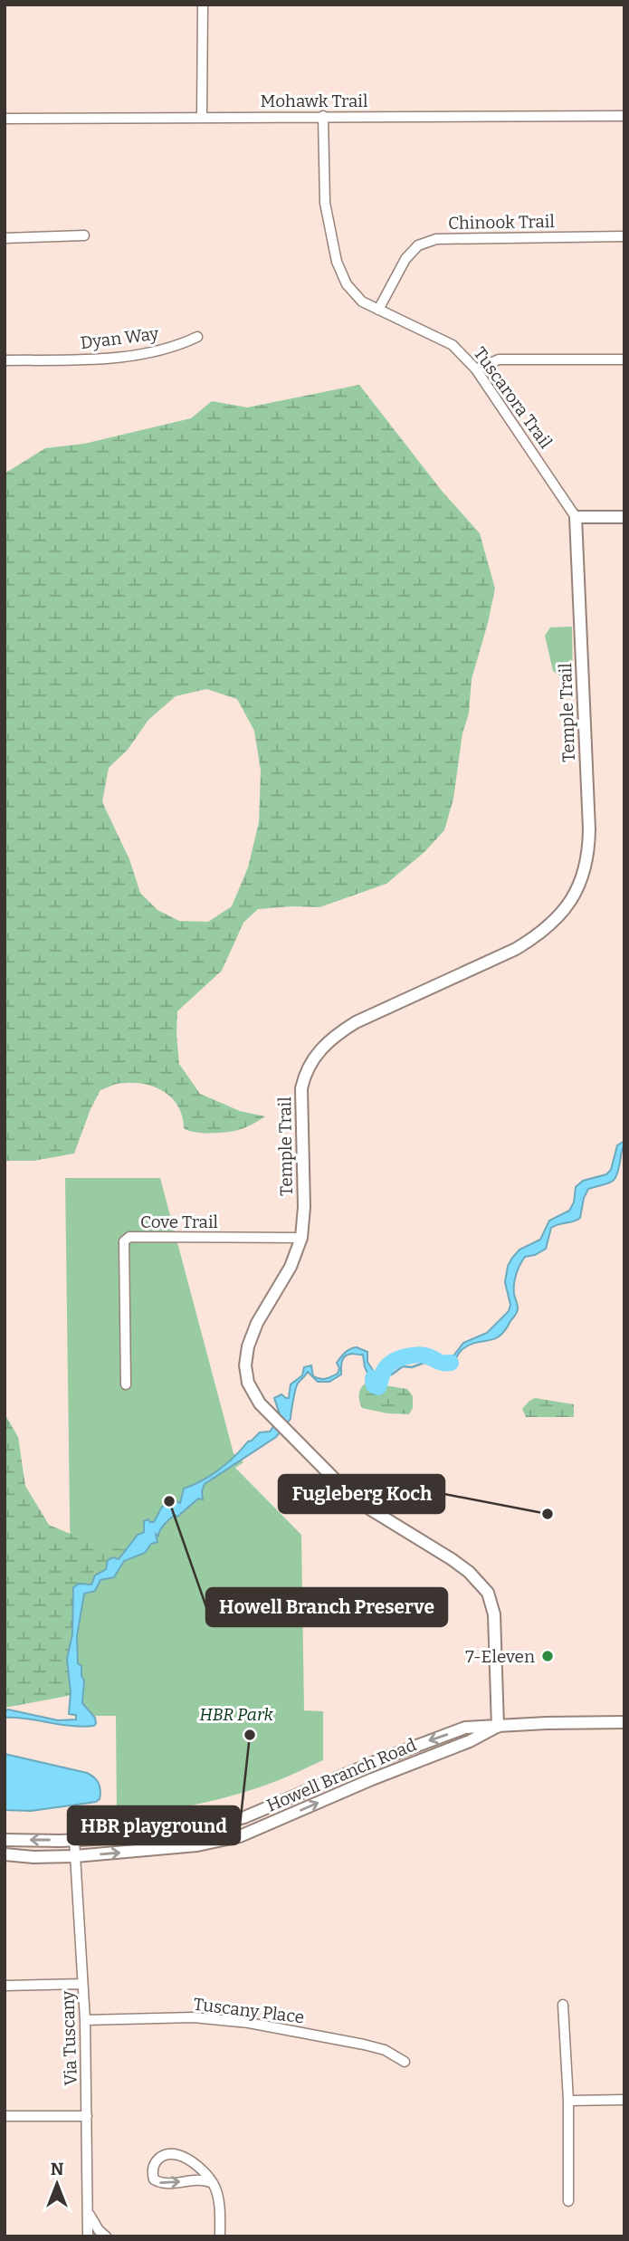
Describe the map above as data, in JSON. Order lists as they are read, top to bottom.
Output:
{
  "streets": {
    "street": [
      "Mohawk Trail",
      "Chinook Trail",
      "Dyan Way",
      "Tuscarora Trail",
      "Temple Trail",
      "Cove Trail",
      "Howell Branch Road",
      "Tuscany Place",
      "Via Tuscany"
    ]
  },
  "crossings": [
    ["Mohawk Trail", "Tuscarora Trail"],
    ["Chinook Trail", "Tuscarora Trail"],
    ["Tuscarora Trail", "Temple Trail"],
    ["Temple Trail", "Cove Trail"],
    ["Temple Trail", "Howell Branch Road"],
    ["Howell Branch Road", "Via Tuscany"],
    ["Tuscany Place", "Via Tuscany"]
  ],
  "parks": ["HBR Park"],
  "places": [
    "Howell Branch Preserve",
    "Fugleberg Koch",
    "7-Eleven",
    "HBR playground"
  ],
  "north": "top"
}
